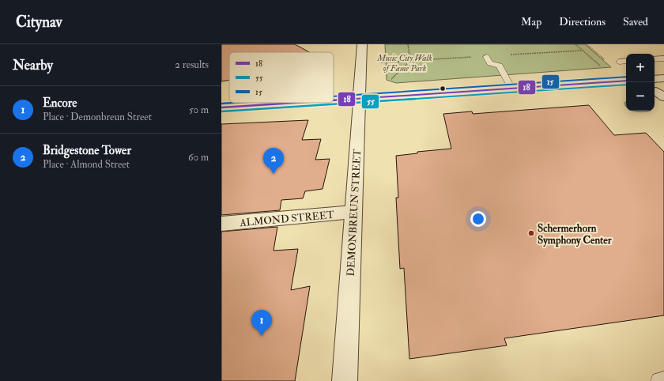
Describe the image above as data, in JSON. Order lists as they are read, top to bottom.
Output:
{
  "streets": {
    "street": ["DEMONBREUN STREET", "ALMOND STREET"]
  },
  "crossings": [
    ["DEMONBREUN STREET", "ALMOND STREET"]
  ],
  "parks": ["Music City Walk of Fame Park"],
  "places": ["Schermerhorn Symphony Center"],
  "lines": ["transit line 15", "transit line 18", "transit line 55"],
  "legend": ["18", "55", "15"],
  "page": {
    "header": "Citynav",
    "nav": ["Map", "Directions", "Saved"],
    "heading": ["Nearby", "2 results"],
    "map_buttons": ["+", "−"],
    "list": [
      {
        "mark": "1",
        "name": "Encore",
        "note": "Place · Demonbreun Street",
        "value": "50 m"
      },
      {
        "mark": "2",
        "name": "Bridgestone Tower",
        "note": "Place · Almond Street",
        "value": "60 m"
      }
    ],
    "pins": ["2", "1"]
  }
}
